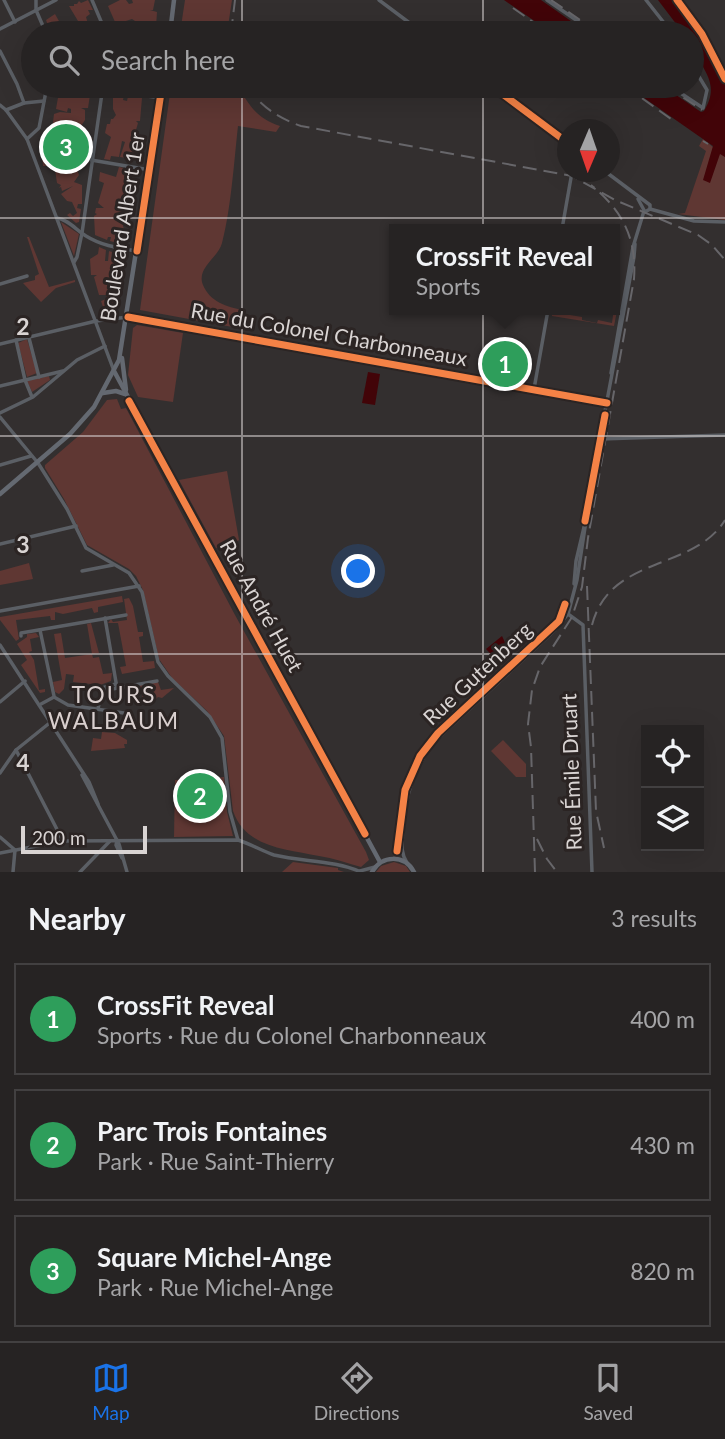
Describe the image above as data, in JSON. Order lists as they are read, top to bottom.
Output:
{
  "streets": {
    "street": [
      "Boulevard Albert 1er",
      "Rue du Colonel Charbonneaux",
      "Rue André Huet",
      "Rue Gutenberg",
      "Rue Émile Druart"
    ]
  },
  "crossings": [
    ["Boulevard Albert 1er", "Rue du Colonel Charbonneaux"],
    ["Boulevard Albert 1er", "Rue André Huet"],
    ["Rue Gutenberg", "Rue Émile Druart"]
  ],
  "districts": ["TOURS WALBAUM"],
  "scale_bar": "200 m",
  "north": "bottom",
  "page": {
    "search": "Search here",
    "pins": ["3", "1", "2"],
    "popup": ["CrossFit Reveal", "Sports"],
    "scale": "200 m",
    "heading": ["Nearby", "3 results"],
    "list": [
      {
        "mark": "1",
        "name": "CrossFit Reveal",
        "note": "Sports · Rue du Colonel Charbonneaux",
        "value": "400 m"
      },
      {
        "mark": "2",
        "name": "Parc Trois Fontaines",
        "note": "Park · Rue Saint-Thierry",
        "value": "430 m"
      },
      {
        "mark": "3",
        "name": "Square Michel-Ange",
        "note": "Park · Rue Michel-Ange",
        "value": "820 m"
      }
    ],
    "nav": ["Map", "Directions", "Saved"]
  },
  "grid": {
    "rows": ["2", "3", "4"]
  }
}
